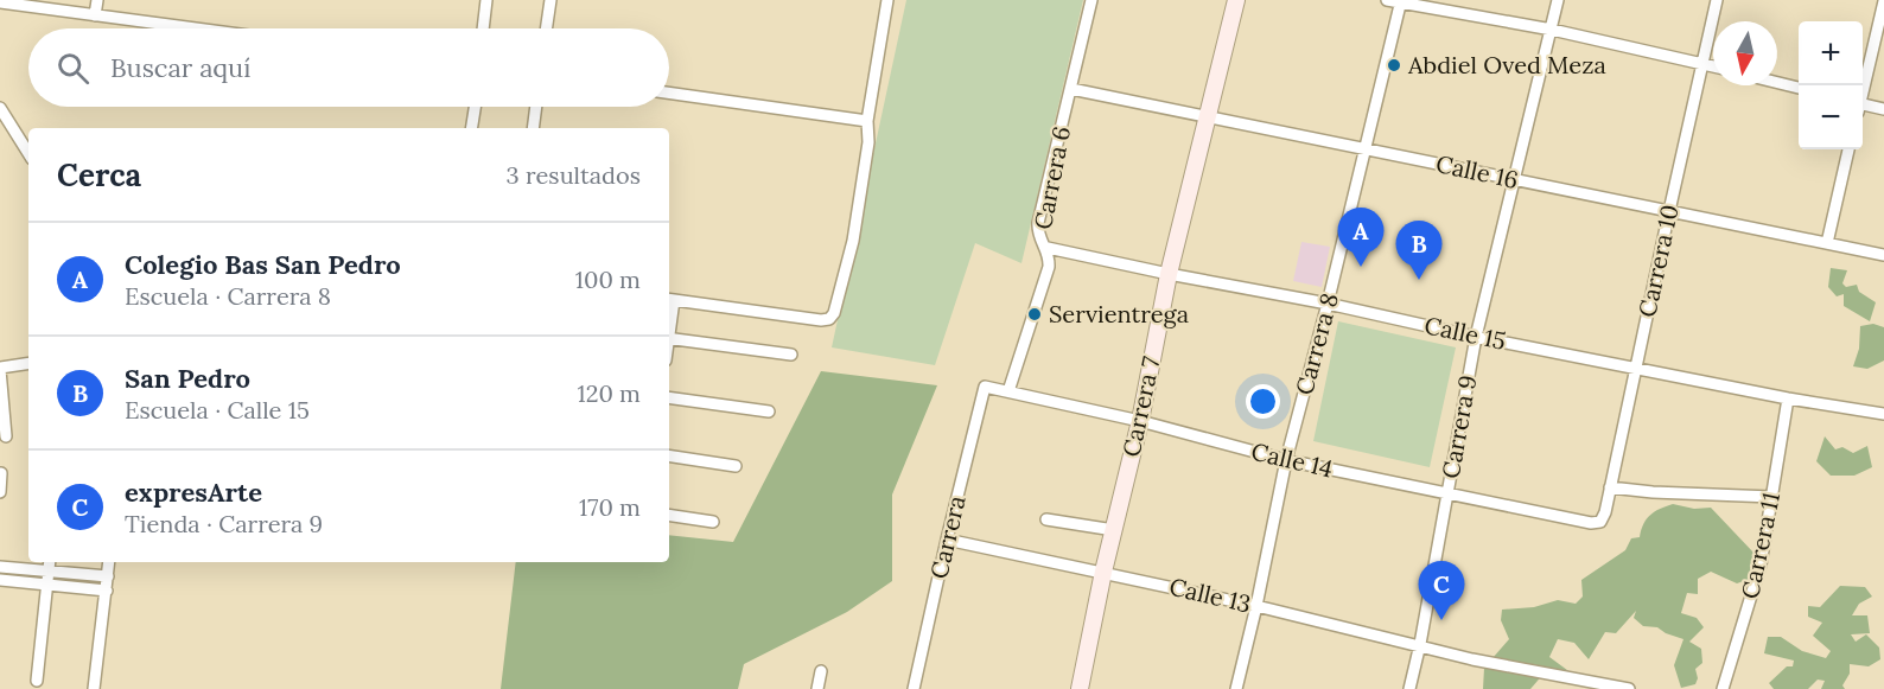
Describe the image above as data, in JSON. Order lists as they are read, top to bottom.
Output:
{
  "streets": {
    "street": [
      "Calle 16",
      "Carrera 6",
      "Carrera 10",
      "Calle 15",
      "Carrera 8",
      "Carrera 7",
      "Carrera 9",
      "Calle 14",
      "Carrera",
      "Carrera 11",
      "Calle 13"
    ]
  },
  "crossings": [
    ["Calle 16", "Carrera 6"],
    ["Calle 16", "Carrera 10"],
    ["Calle 16", "Carrera 8"],
    ["Calle 16", "Carrera 7"],
    ["Calle 16", "Carrera 9"],
    ["Carrera 6", "Calle 15"],
    ["Carrera 6", "Calle 14"],
    ["Carrera 10", "Calle 15"],
    ["Carrera 10", "Calle 14"],
    ["Calle 15", "Carrera 8"],
    ["Calle 15", "Carrera 7"],
    ["Calle 15", "Carrera 9"],
    ["Calle 15", "Carrera 11"],
    ["Carrera 8", "Calle 14"],
    ["Carrera 8", "Calle 13"],
    ["Carrera 7", "Calle 14"],
    ["Carrera 7", "Calle 13"],
    ["Carrera 9", "Calle 14"],
    ["Carrera 9", "Calle 13"],
    ["Calle 14", "Carrera"],
    ["Carrera", "Calle 13"]
  ],
  "places": ["Abdiel Oved Meza", "Servientrega"],
  "north": "bottom",
  "page": {
    "map_buttons": ["+", "−"],
    "search": "Buscar aquí",
    "heading": ["Cerca", "3 resultados"],
    "pins": ["A", "B", "C"],
    "list": [
      {
        "mark": "A",
        "name": "Colegio Bas San Pedro",
        "note": "Escuela · Carrera 8",
        "value": "100 m"
      },
      {
        "mark": "B",
        "name": "San Pedro",
        "note": "Escuela · Calle 15",
        "value": "120 m"
      },
      {
        "mark": "C",
        "name": "expresArte",
        "note": "Tienda · Carrera 9",
        "value": "170 m"
      }
    ]
  }
}
